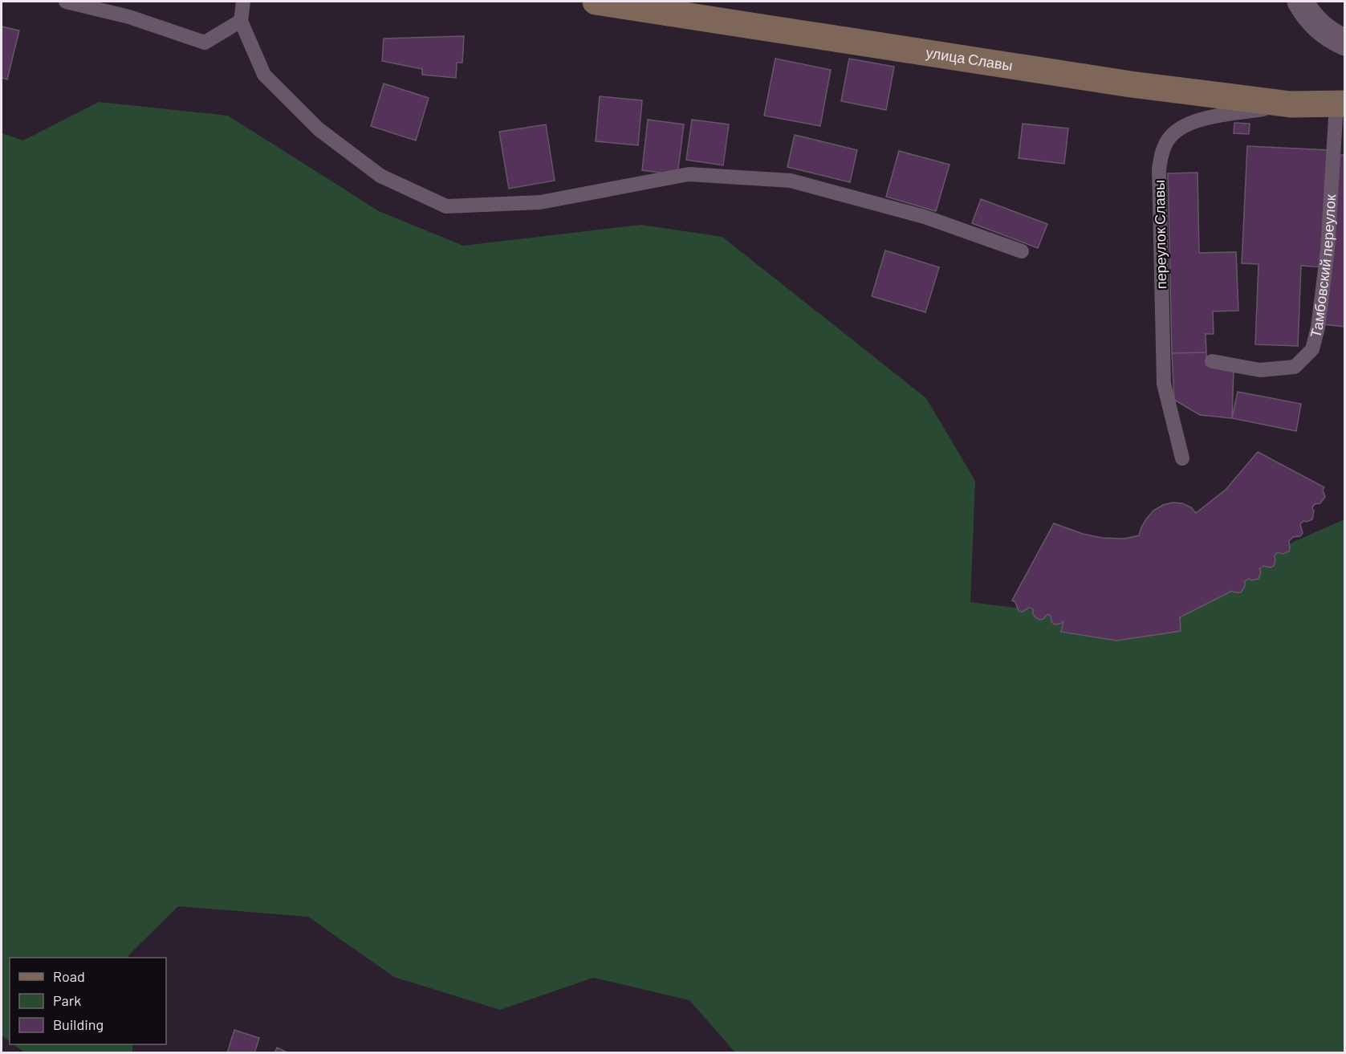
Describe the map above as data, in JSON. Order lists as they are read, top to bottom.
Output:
{
  "streets": {
    "street": ["улица Славы"],
    "lane": ["переулок Славы", "Тамбовский переулок"]
  },
  "crossings": [
    ["улица Славы", "переулок Славы"],
    ["улица Славы", "Тамбовский переулок"]
  ],
  "legend": ["Road", "Park", "Building"]
}
